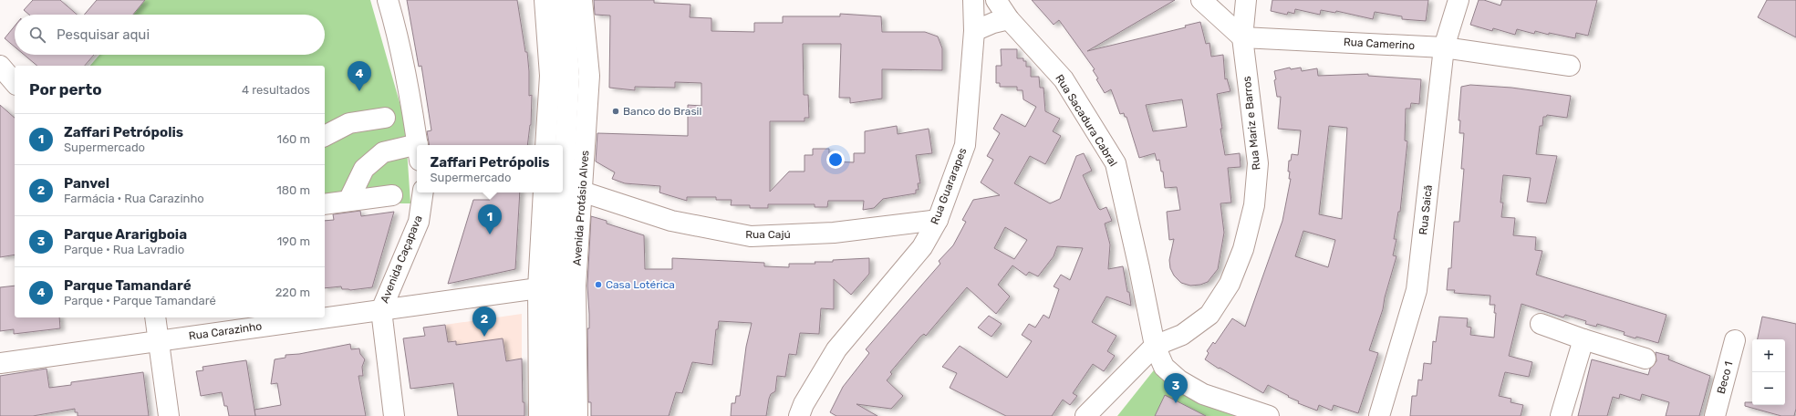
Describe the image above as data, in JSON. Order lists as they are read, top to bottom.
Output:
{
  "streets": {
    "street": [
      "Rua Camerino",
      "Rua Sacadura Cabral",
      "Rua Mariz e Barros",
      "Rua Guararapes",
      "Avenida Protásio Alves",
      "Rua Saicã",
      "Rua Cajú",
      "Avenida Caçapava",
      "Rua Carazinho",
      "Beco 1"
    ]
  },
  "crossings": [
    ["Rua Camerino", "Rua Mariz e Barros"],
    ["Rua Camerino", "Rua Saicã"],
    ["Rua Sacadura Cabral", "Rua Mariz e Barros"],
    ["Rua Guararapes", "Rua Cajú"],
    ["Avenida Protásio Alves", "Rua Cajú"],
    ["Avenida Caçapava", "Rua Carazinho"]
  ],
  "places": ["Banco do Brasil", "Casa Lotérica"],
  "page": {
    "search": "Pesquisar aqui",
    "pins": [
      "4",
      "1",
      "2",
      "3"
    ],
    "heading": ["Por perto", "4 resultados"],
    "list": [
      {
        "mark": "1",
        "name": "Zaffari Petrópolis",
        "note": "Supermercado",
        "value": "160 m"
      },
      {
        "mark": "2",
        "name": "Panvel",
        "note": "Farmácia · Rua Carazinho",
        "value": "180 m"
      },
      {
        "mark": "3",
        "name": "Parque Ararigboia",
        "note": "Parque · Rua Lavradio",
        "value": "190 m"
      },
      {
        "mark": "4",
        "name": "Parque Tamandaré",
        "note": "Parque · Parque Tamandaré",
        "value": "220 m"
      }
    ],
    "popup": ["Zaffari Petrópolis", "Supermercado"],
    "map_buttons": ["+", "−"]
  }
}
